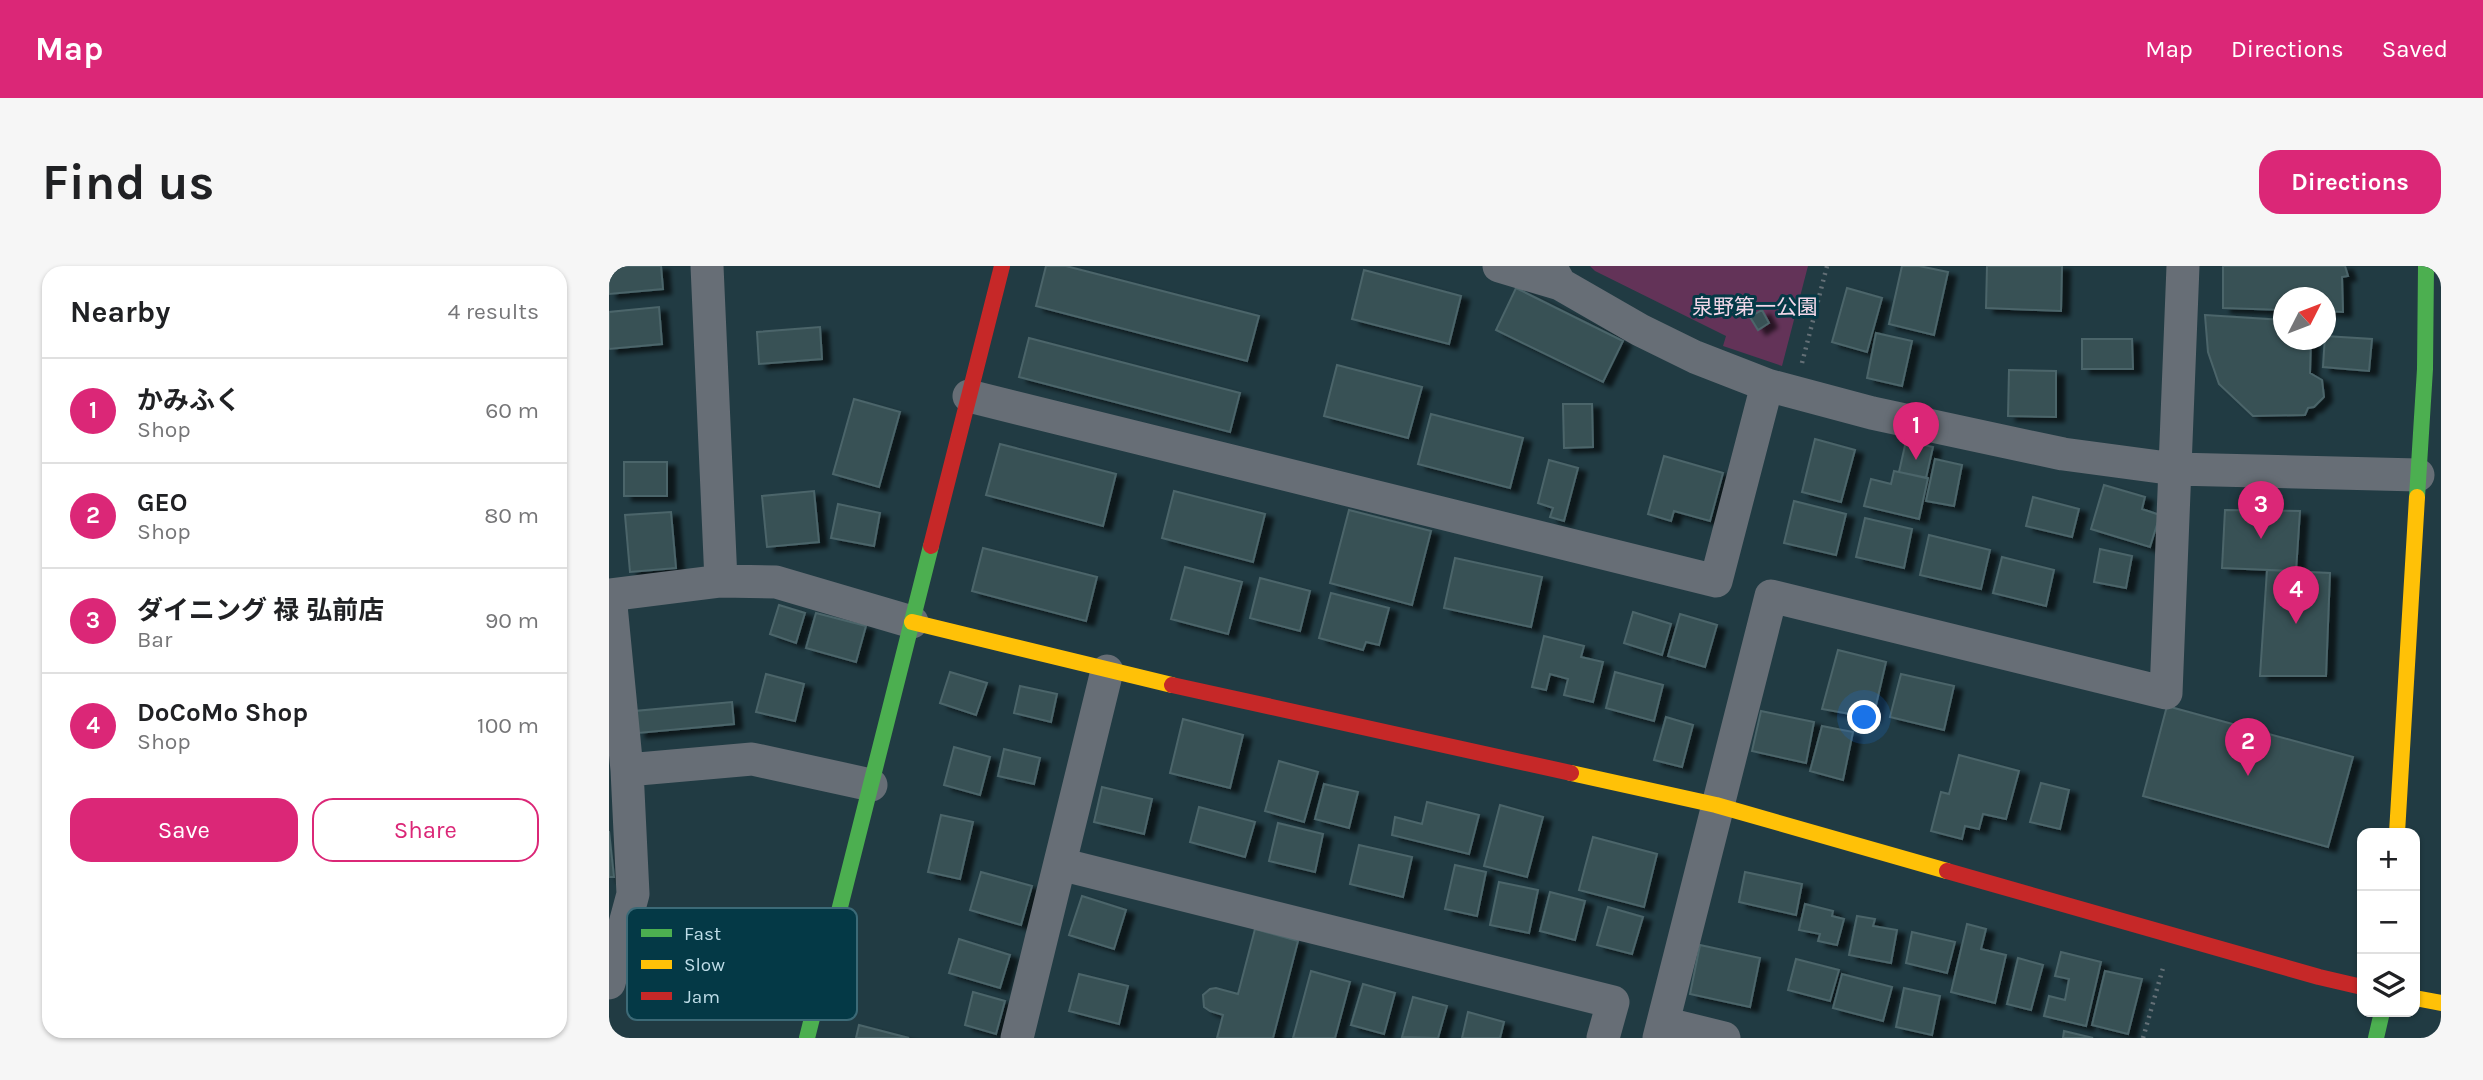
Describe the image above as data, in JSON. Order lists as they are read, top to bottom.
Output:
{
  "parks": ["泉野第一公園"],
  "legend": ["Fast", "Slow", "Jam"],
  "north": "top right",
  "page": {
    "header": "Map",
    "nav": ["Map", "Directions", "Saved"],
    "buttons": [
      "Directions",
      ["Save", "Share"]
    ],
    "title": "Find us",
    "heading": ["Nearby", "4 results"],
    "list": [
      {
        "mark": "1",
        "name": "かみふく",
        "note": "Shop",
        "value": "60 m"
      },
      {
        "mark": "2",
        "name": "GEO",
        "note": "Shop",
        "value": "80 m"
      },
      {
        "mark": "3",
        "name": "ダイニング 禄 弘前店",
        "note": "Bar",
        "value": "90 m"
      },
      {
        "mark": "4",
        "name": "DoCoMo Shop",
        "note": "Shop",
        "value": "100 m"
      }
    ],
    "pins": [
      "1",
      "3",
      "4",
      "2"
    ],
    "map_buttons": ["+", "−"]
  }
}
